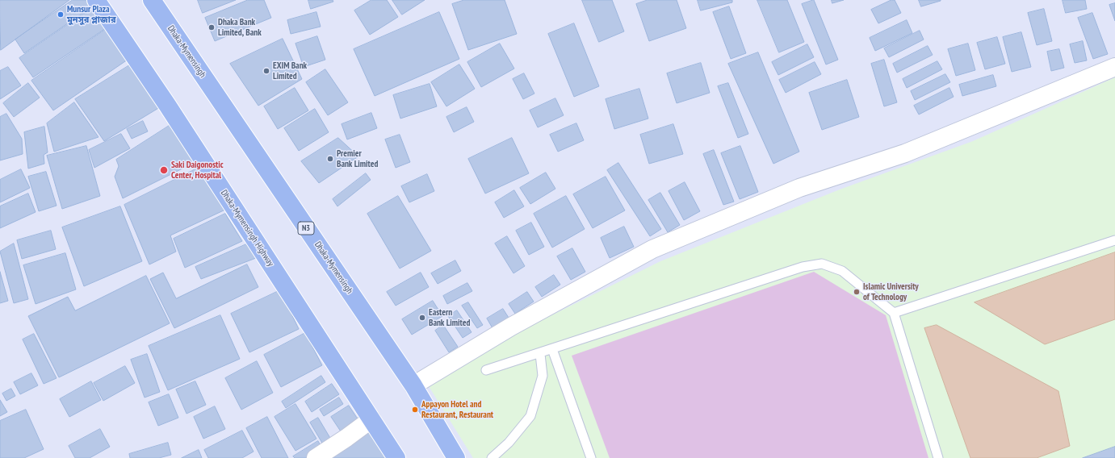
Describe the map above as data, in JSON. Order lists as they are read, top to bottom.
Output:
{
  "streets": {
    "highway": ["Dhaka-Mymensingh", "Dhaka-Mymensingh Highway", "N3"]
  },
  "places": [
    "Munsur Plaza মুনসুর প্লাজার",
    "Dhaka Bank Limited, Bank",
    "EXIM Bank Limited",
    "Premier Bank Limited",
    "Saki Daigonostic Center, Hospital",
    "Islamic University of Technology",
    "Eastern Bank Limited",
    "Appayon Hotel and Restaurant, Restaurant"
  ]
}
